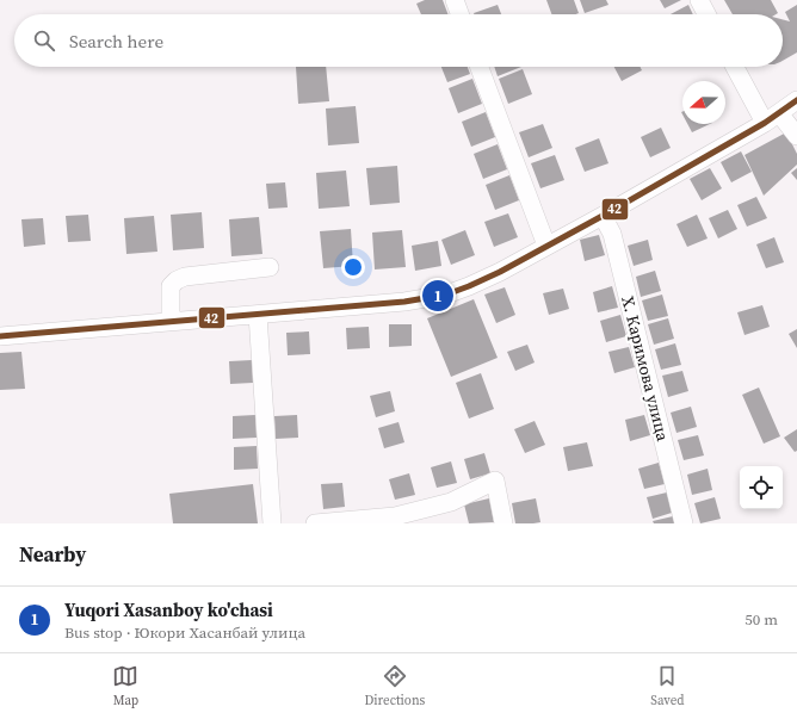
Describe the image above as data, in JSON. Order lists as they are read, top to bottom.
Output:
{
  "streets": {
    "street": ["Х. Каримова улица"]
  },
  "lines": ["transit line 42"],
  "north": "left",
  "page": {
    "search": "Search here",
    "pins": "1",
    "heading": "Nearby",
    "list": [
      {
        "mark": "1",
        "name": "Yuqori Xasanboy ko'chasi",
        "note": "Bus stop · Юкори Хасанбай улица",
        "value": "50 m"
      }
    ],
    "nav": ["Map", "Directions", "Saved"]
  }
}
